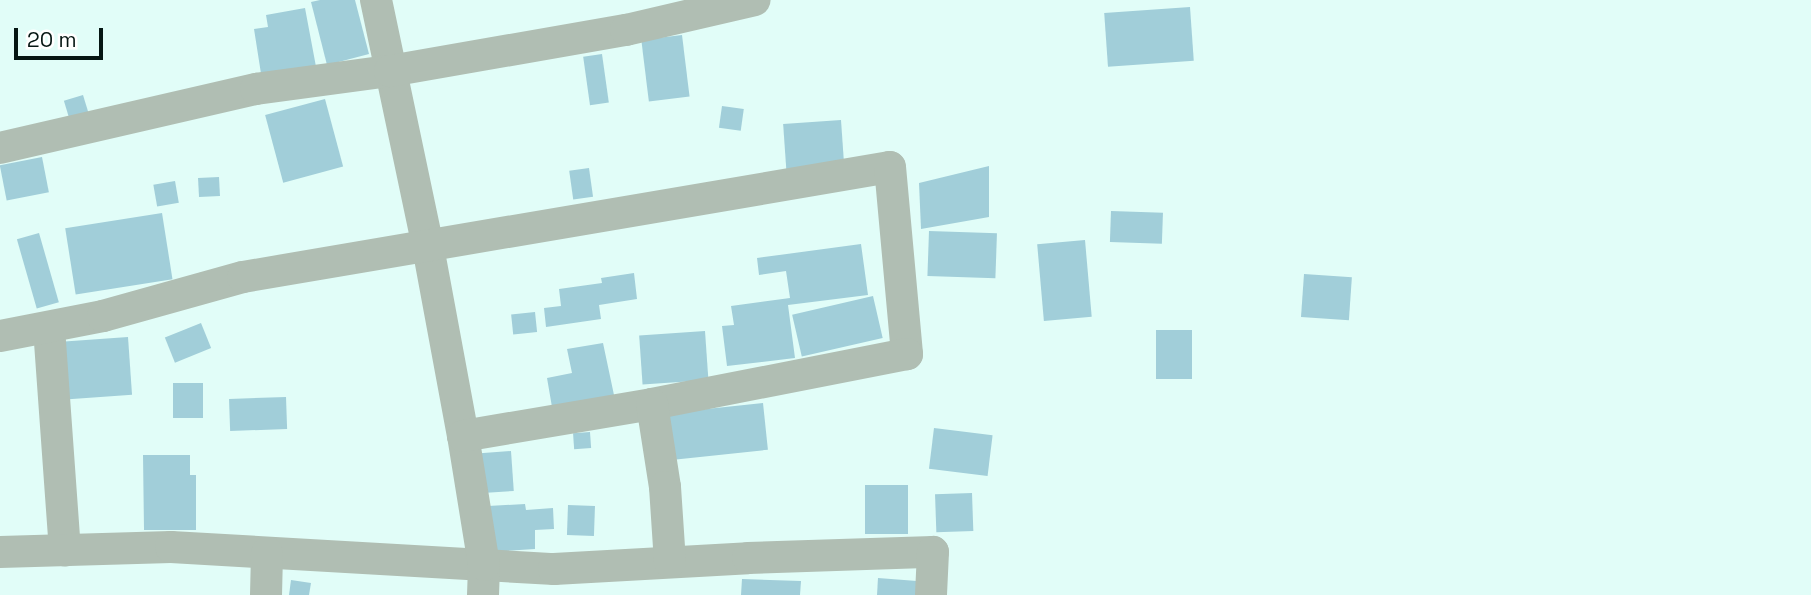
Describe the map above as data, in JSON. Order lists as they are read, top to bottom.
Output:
{
  "scale_bar": "20 m"
}
